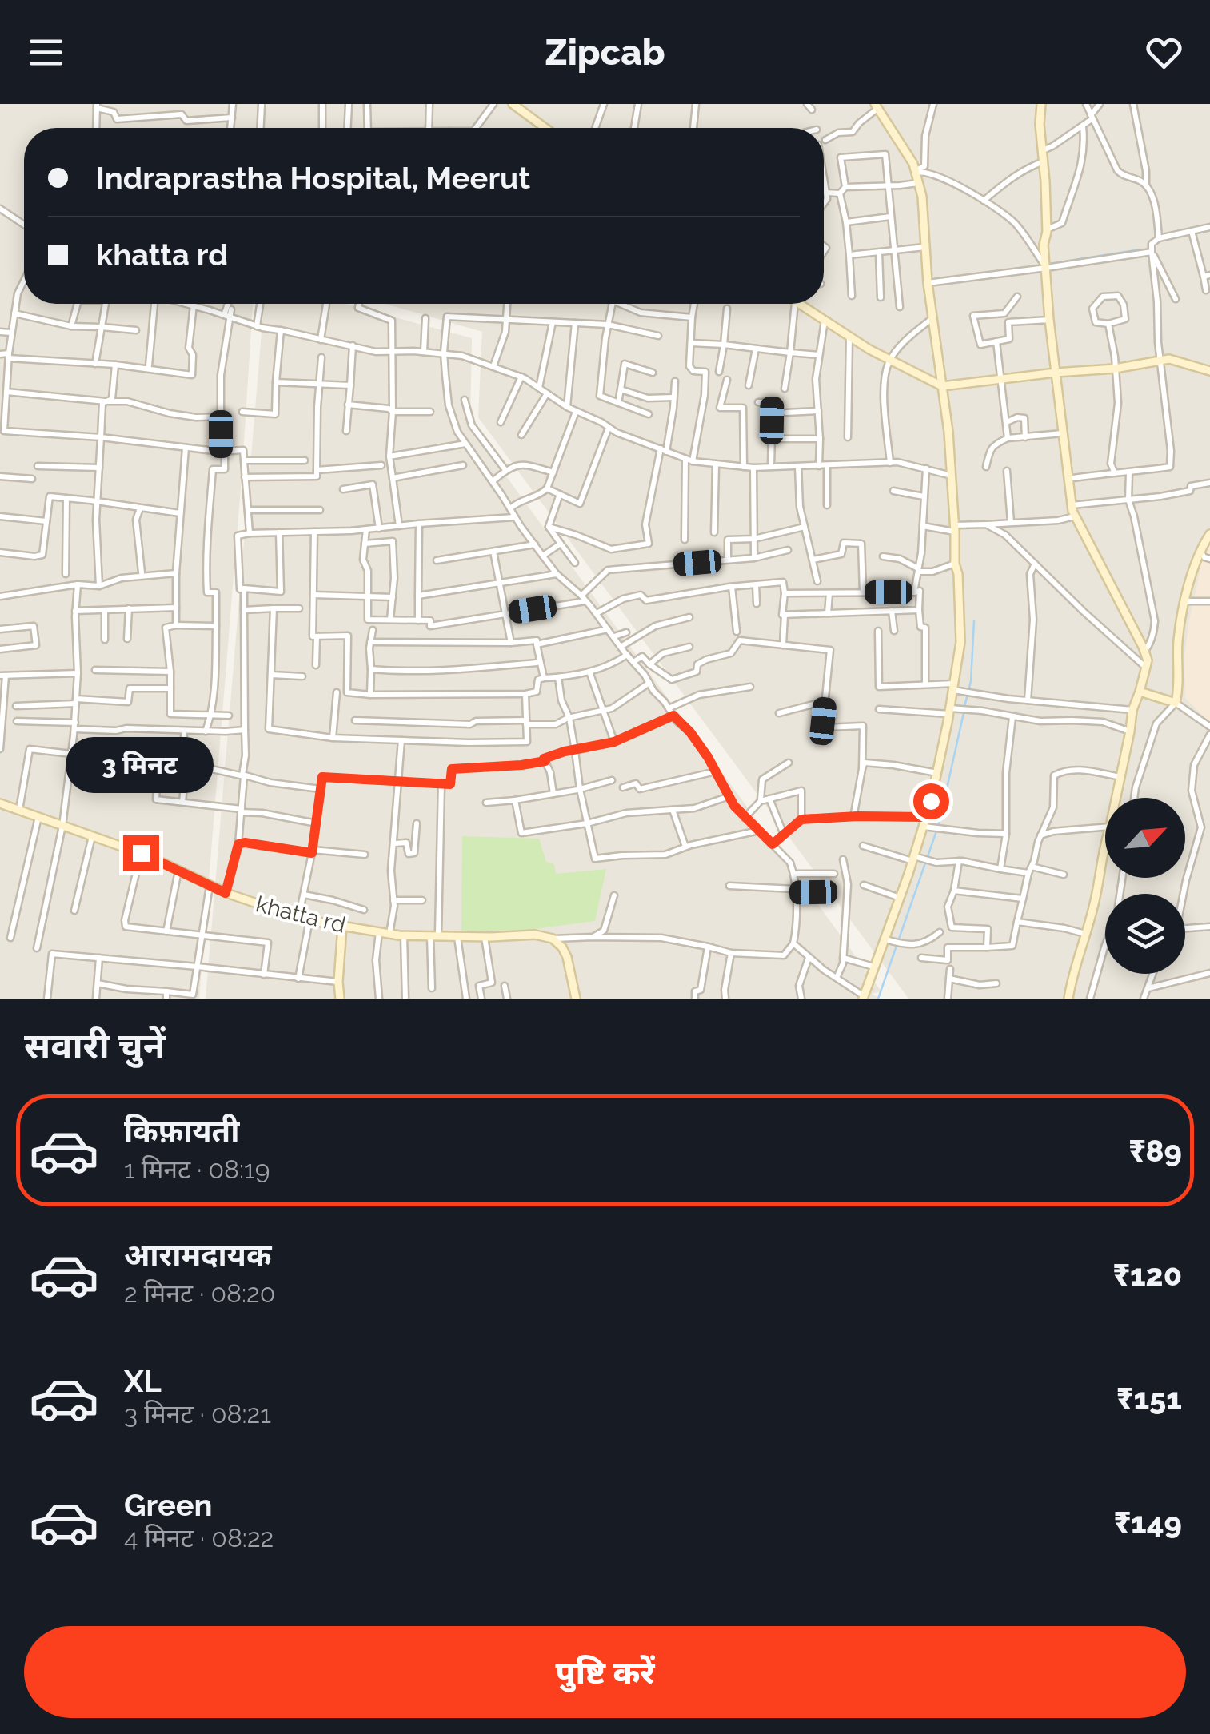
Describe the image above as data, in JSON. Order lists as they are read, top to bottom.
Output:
{
  "streets": {
    "street": ["khatta rd"]
  },
  "north": "top right",
  "page": {
    "header": "Zipcab",
    "banner": ["Indraprastha Hospital, Meerut", "khatta rd"],
    "bubble": "3 मिनट",
    "heading": "सवारी चुनें",
    "list": [
      {
        "name": "किफ़ायती",
        "note": "1 मिनट · 08:19",
        "value": "₹89"
      },
      {
        "name": "आरामदायक",
        "note": "2 मिनट · 08:20",
        "value": "₹120"
      },
      {
        "name": "XL",
        "note": "3 मिनट · 08:21",
        "value": "₹151"
      },
      {
        "name": "Green",
        "note": "4 मिनट · 08:22",
        "value": "₹149"
      }
    ],
    "buttons": "पुष्टि करें"
  }
}
